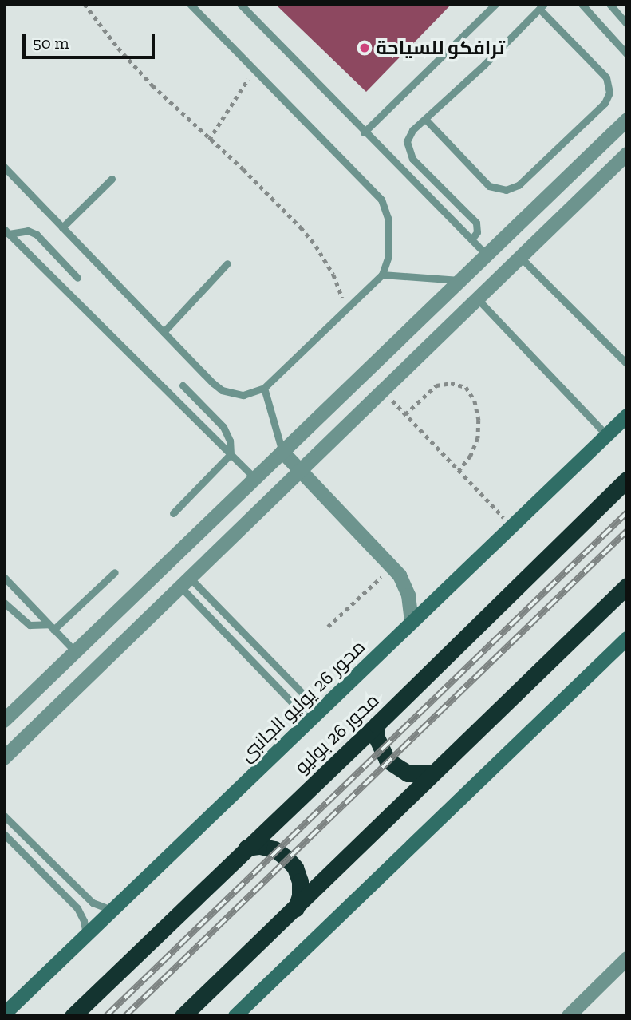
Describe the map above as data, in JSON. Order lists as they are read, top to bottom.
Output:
{
  "streets": {
    "highway": ["محور 26 يوليو"],
    "main road": ["محور 26 يوليو الجانبى"]
  },
  "places": ["ترافكو للسياحة"],
  "scale_bar": "50 m"
}
